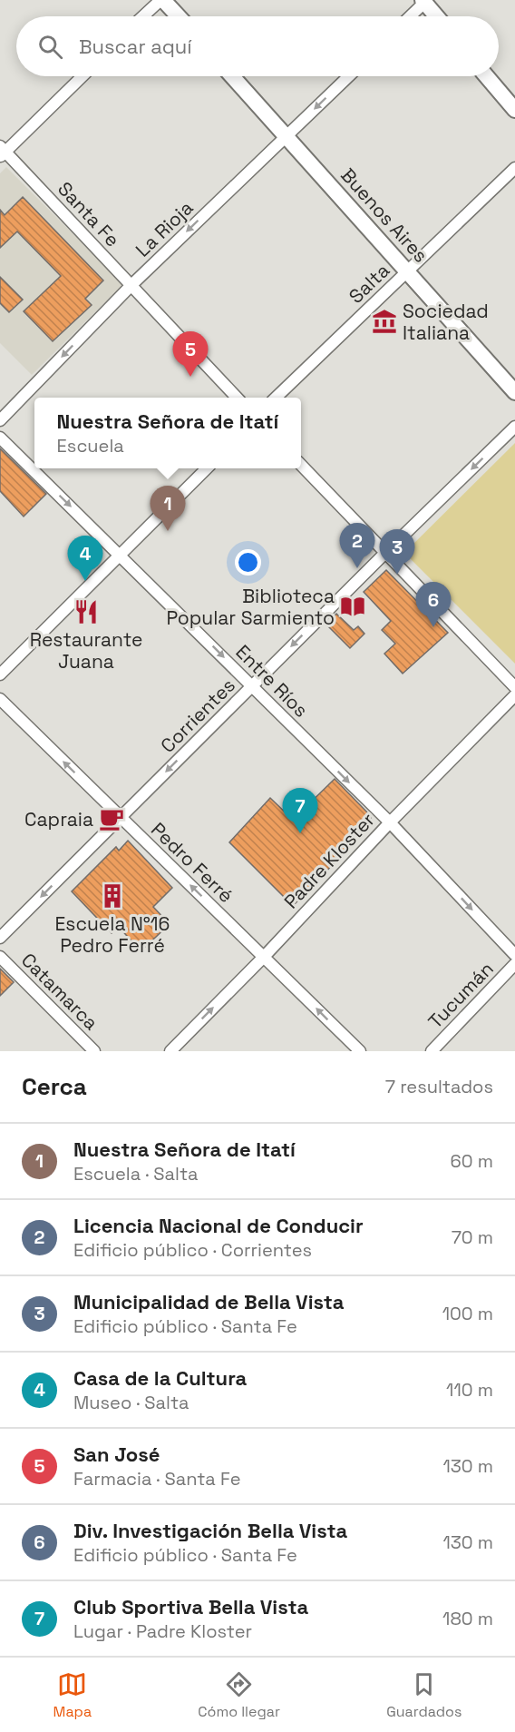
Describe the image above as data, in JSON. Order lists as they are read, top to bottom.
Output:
{
  "streets": {
    "street": [
      "Santa Fe",
      "Buenos Aires",
      "La Rioja",
      "Salta",
      "Entre Ríos",
      "Corrientes",
      "Padre Kloster",
      "Pedro Ferré",
      "Catamarca",
      "Tucumán"
    ]
  },
  "crossings": [
    ["Santa Fe", "La Rioja"],
    ["Buenos Aires", "La Rioja"],
    ["Buenos Aires", "Salta"],
    ["Entre Ríos", "Corrientes"],
    ["Entre Ríos", "Padre Kloster"],
    ["Corrientes", "Pedro Ferré"],
    ["Padre Kloster", "Pedro Ferré"]
  ],
  "one_way": [
    "La Rioja",
    "Entre Ríos",
    "Corrientes",
    "Pedro Ferré"
  ],
  "places": {
    "museum": ["Sociedad Italiana"],
    "library": ["Biblioteca Popular Sarmiento"],
    "restaurant": ["Restaurante Juana"],
    "cafe": ["Capraia"],
    "building": ["Escuela N°16 Pedro Ferré"]
  },
  "page": {
    "search": "Buscar aquí",
    "pins": [
      "5",
      "1",
      "2",
      "3",
      "4",
      "6",
      "7"
    ],
    "popup": ["Nuestra Señora de Itatí", "Escuela"],
    "heading": ["Cerca", "7 resultados"],
    "list": [
      {
        "mark": "1",
        "name": "Nuestra Señora de Itatí",
        "note": "Escuela · Salta",
        "value": "60 m"
      },
      {
        "mark": "2",
        "name": "Licencia Nacional de Conducir",
        "note": "Edificio público · Corrientes",
        "value": "70 m"
      },
      {
        "mark": "3",
        "name": "Municipalidad de Bella Vista",
        "note": "Edificio público · Santa Fe",
        "value": "100 m"
      },
      {
        "mark": "4",
        "name": "Casa de la Cultura",
        "note": "Museo · Salta",
        "value": "110 m"
      },
      {
        "mark": "5",
        "name": "San José",
        "note": "Farmacia · Santa Fe",
        "value": "130 m"
      },
      {
        "mark": "6",
        "name": "Div. Investigación Bella Vista",
        "note": "Edificio público · Santa Fe",
        "value": "130 m"
      },
      {
        "mark": "7",
        "name": "Club Sportiva Bella Vista",
        "note": "Lugar · Padre Kloster",
        "value": "180 m"
      }
    ],
    "nav": ["Mapa", "Cómo llegar", "Guardados"]
  }
}
